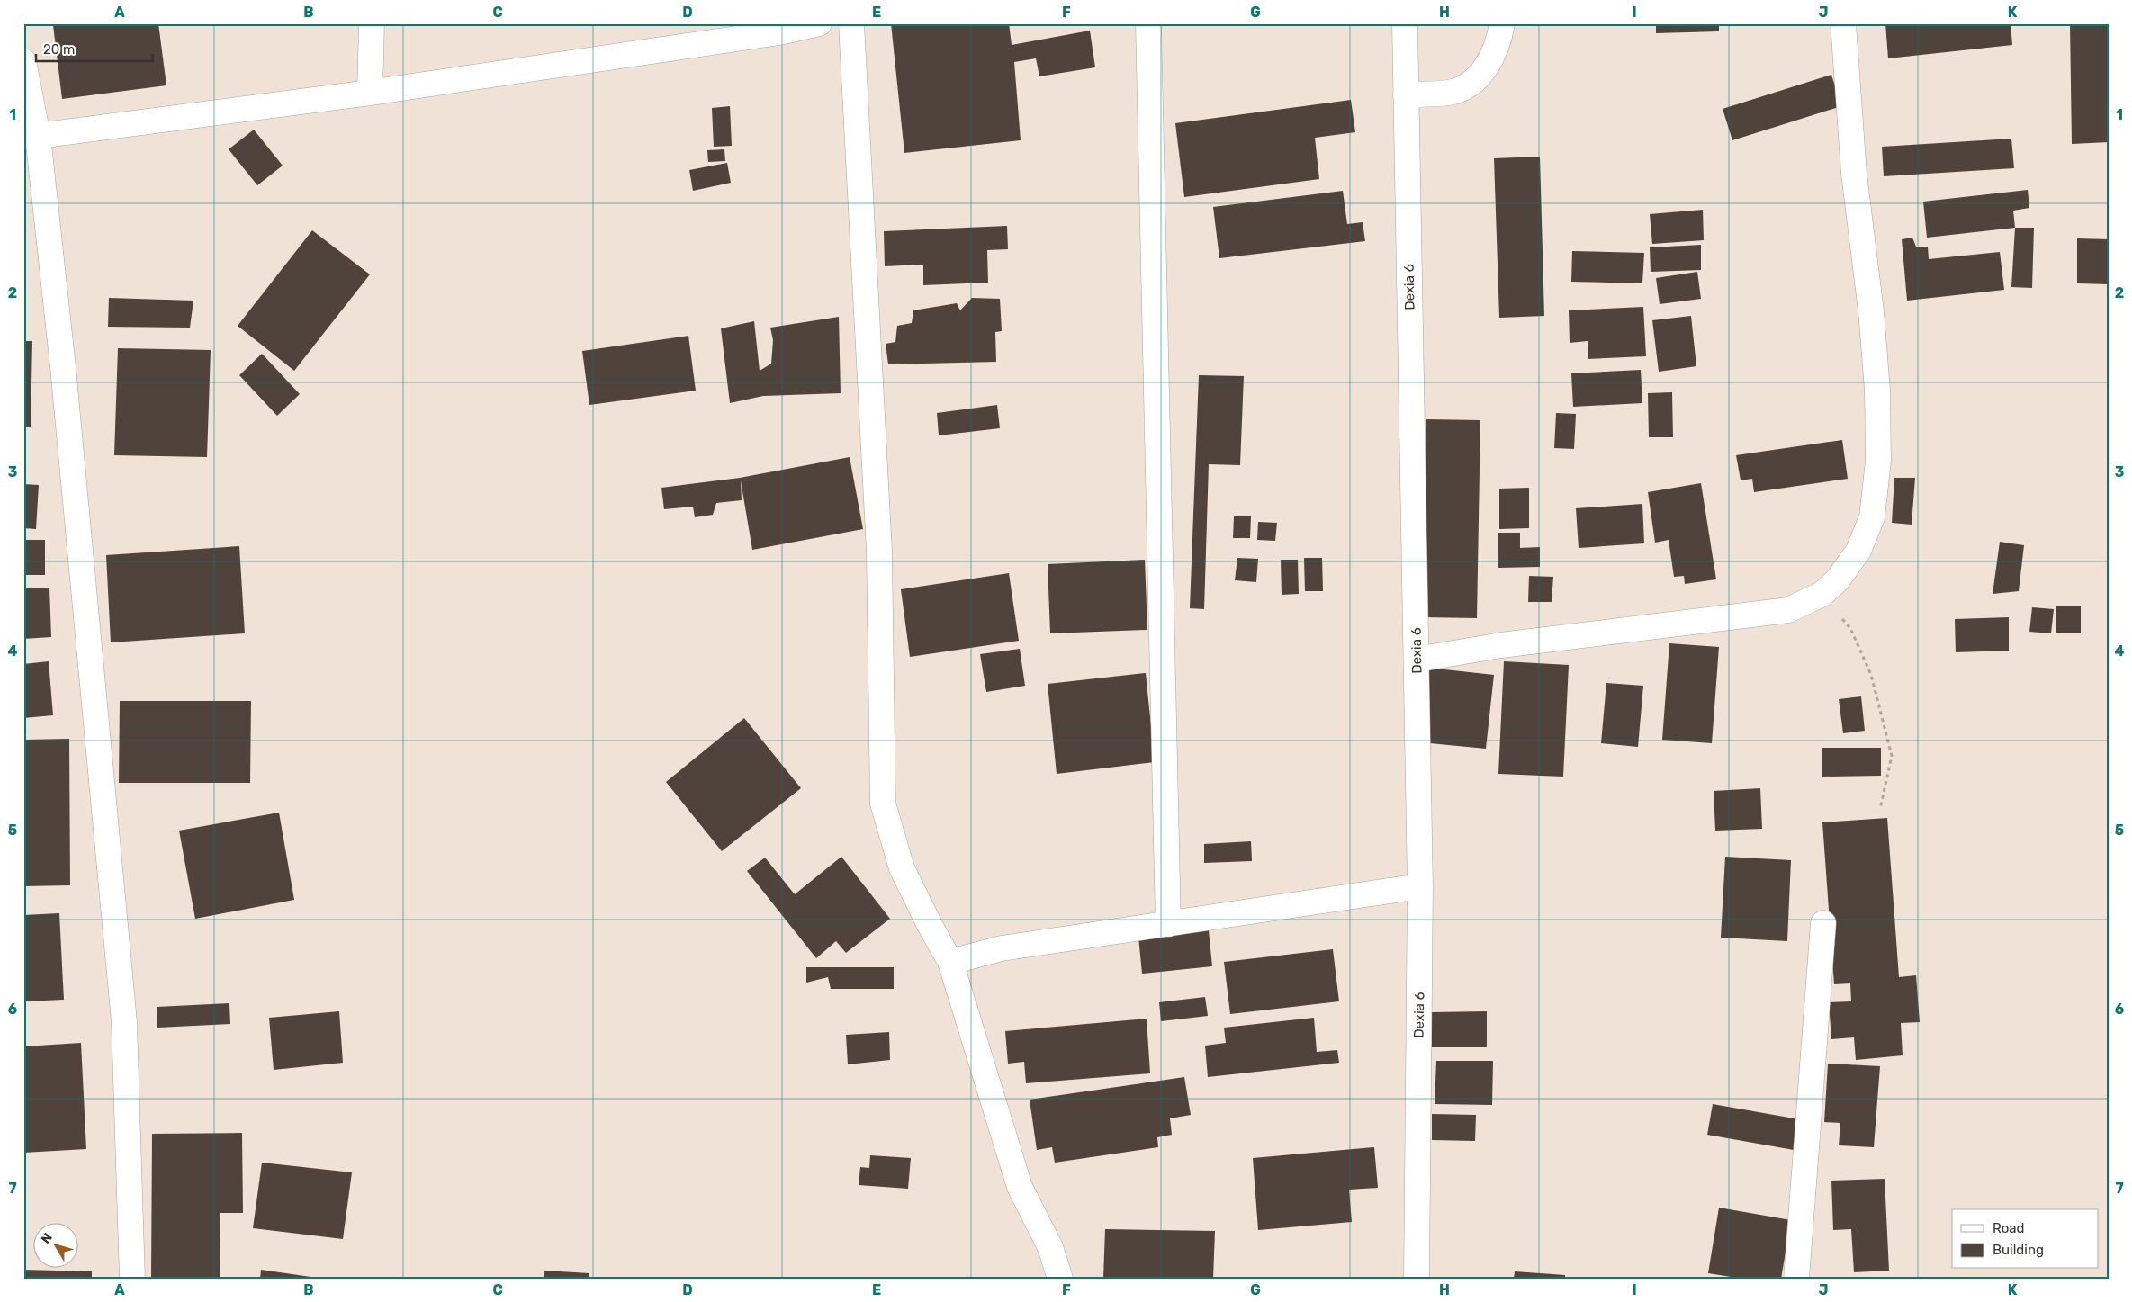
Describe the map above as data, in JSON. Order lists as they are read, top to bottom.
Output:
{
  "streets": {
    "street": ["Dexia 6"]
  },
  "legend": ["Road", "Building"],
  "scale_bar": "20 m",
  "north": "top left",
  "grid": {
    "columns": [
      "A",
      "B",
      "C",
      "D",
      "E",
      "F",
      "G",
      "H",
      "I",
      "J",
      "K"
    ],
    "rows": [
      "1",
      "2",
      "3",
      "4",
      "5",
      "6",
      "7"
    ]
  }
}
